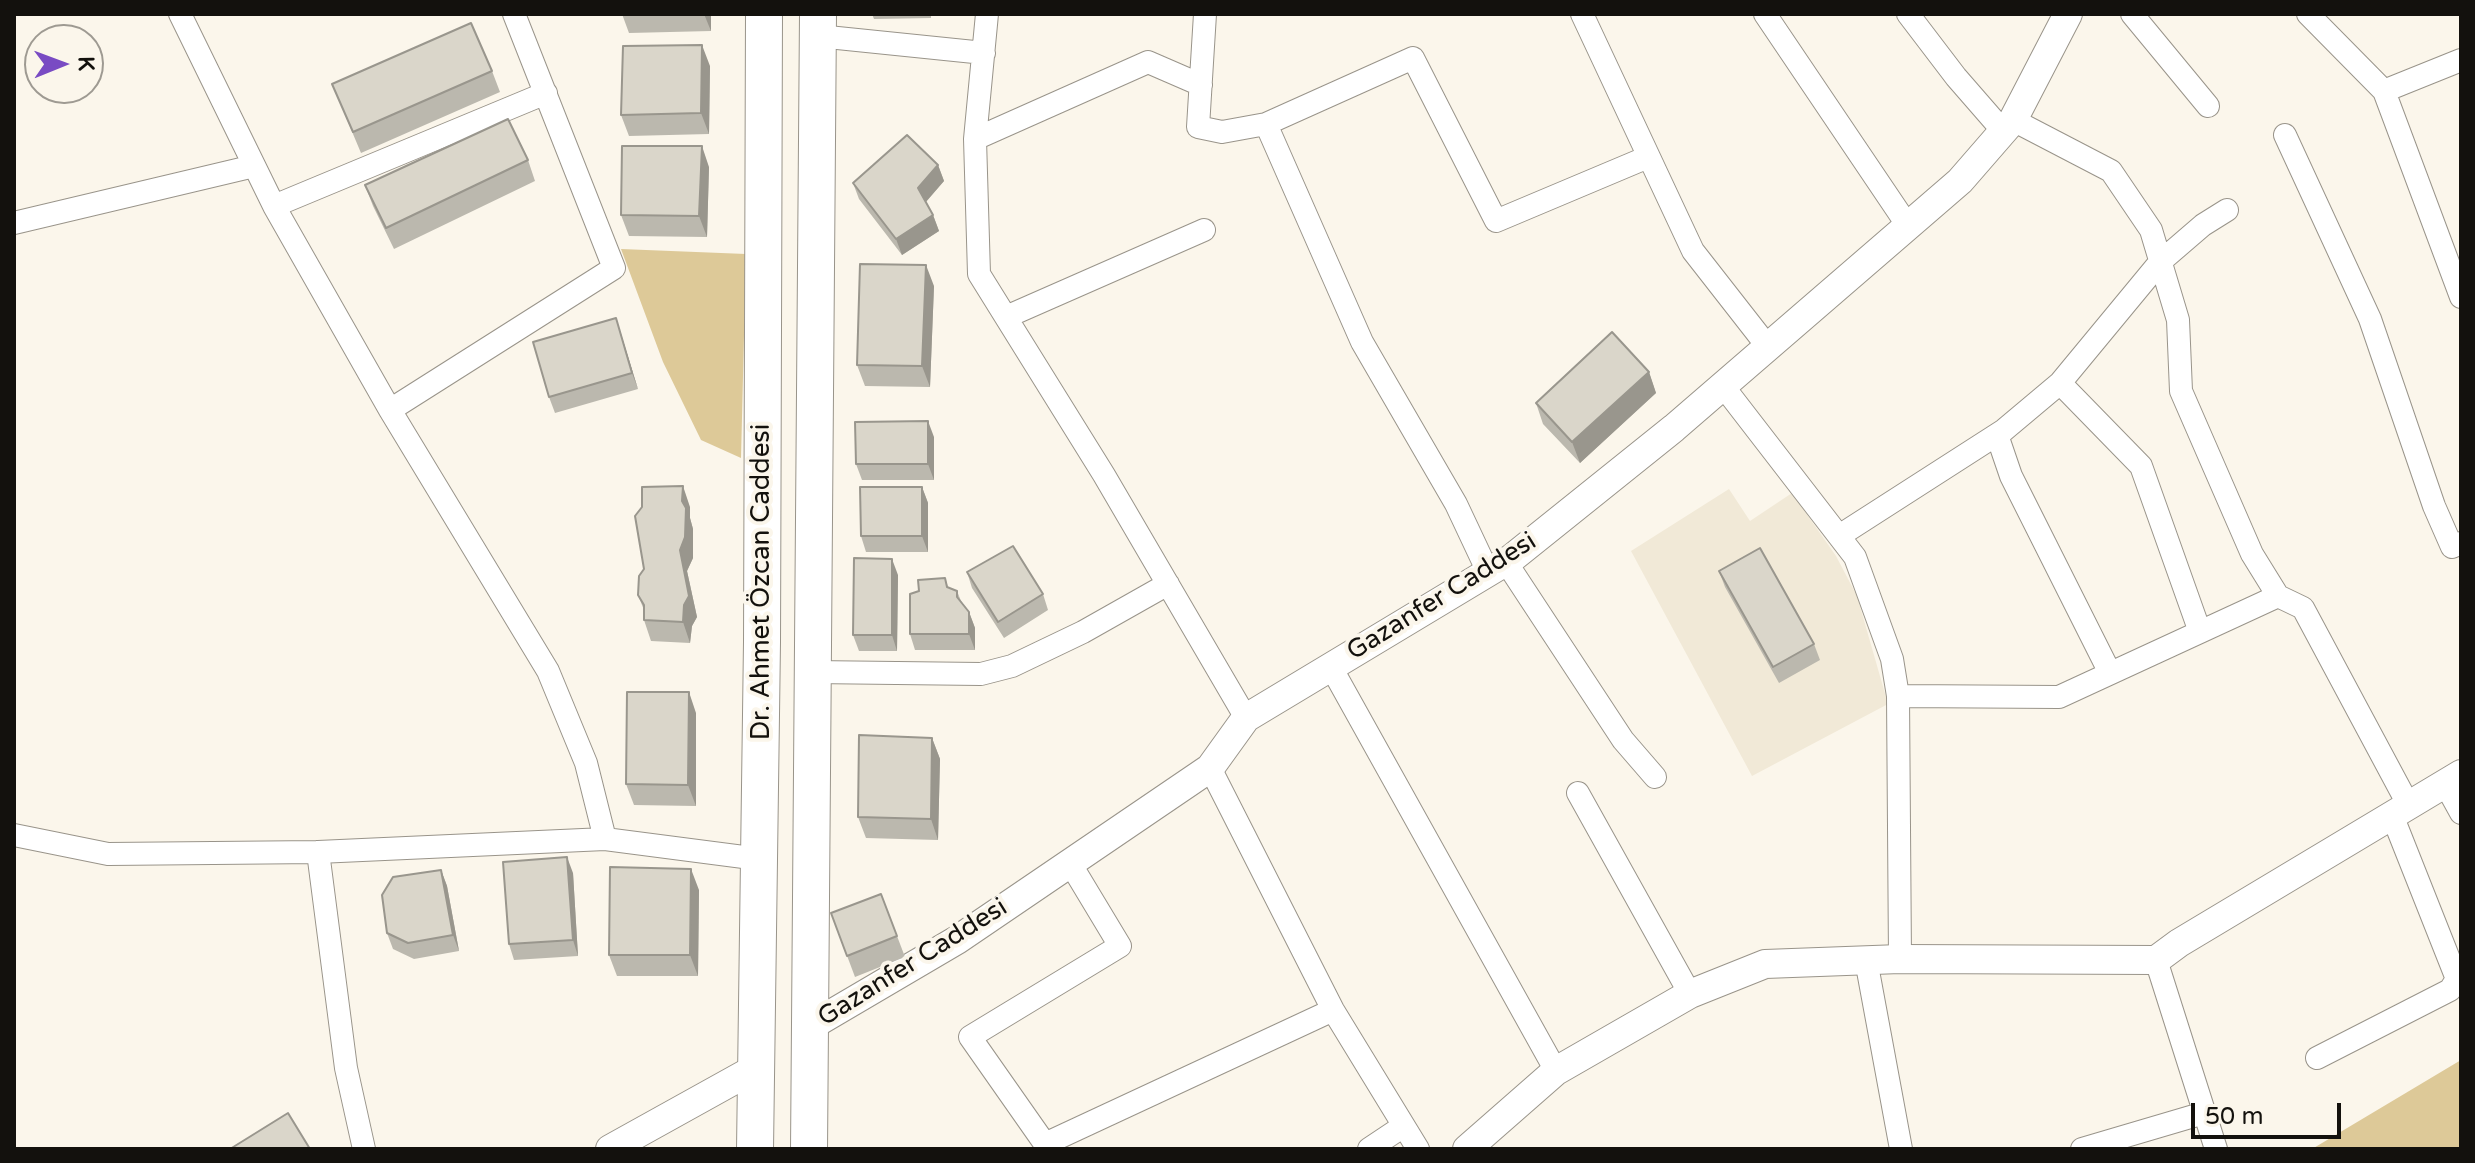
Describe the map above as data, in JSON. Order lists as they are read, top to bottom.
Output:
{
  "streets": {
    "main road": ["Dr. Ahmet Özcan Caddesi"],
    "street": ["Gazanfer Caddesi"]
  },
  "crossings": [
    ["Dr. Ahmet Özcan Caddesi", "Gazanfer Caddesi"]
  ],
  "scale_bar": "50 m",
  "north": "right"
}
